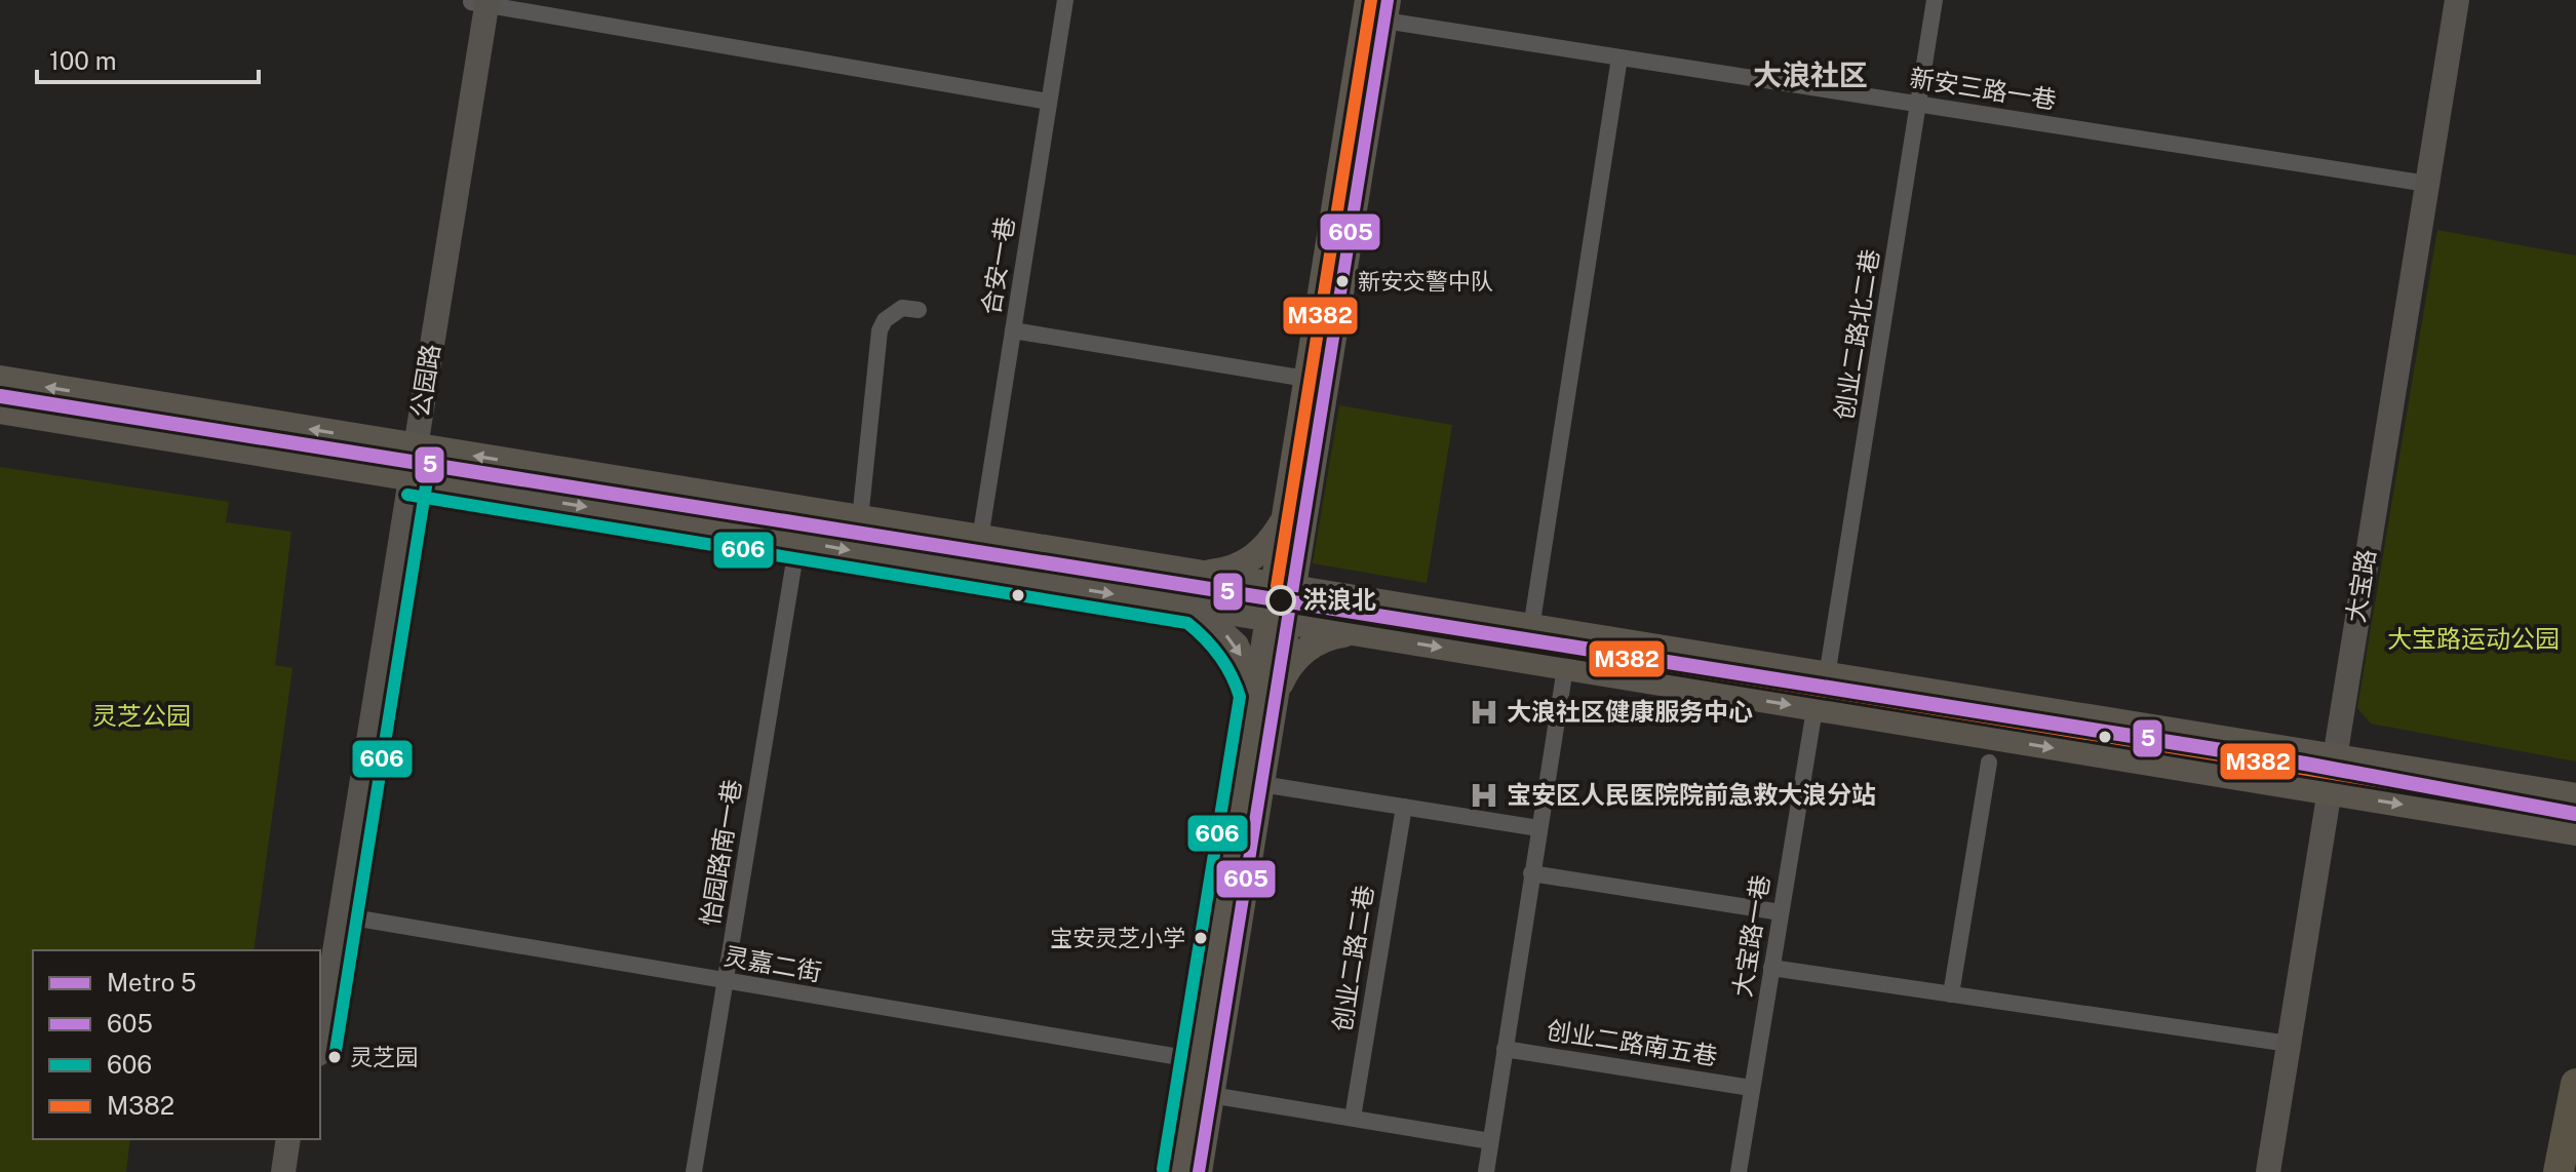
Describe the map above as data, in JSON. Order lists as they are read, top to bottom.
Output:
{
  "streets": {
    "main road": ["公园路", "大宝路"],
    "street": [
      "新安三路一巷",
      "合安一巷",
      "创业二路北二巷",
      "怡园路南一巷",
      "大宝路一巷",
      "创业二路二巷",
      "灵嘉二街",
      "创业二路南五巷"
    ]
  },
  "crossings": [
    ["新安三路一巷", "创业二路北二巷"],
    ["新安三路一巷", "大宝路"],
    ["公园路", "灵嘉二街"],
    ["怡园路南一巷", "灵嘉二街"],
    ["大宝路一巷", "创业二路南五巷"]
  ],
  "districts": ["大浪社区"],
  "parks": ["大宝路运动公园", "灵芝公园"],
  "places": {
    "other": [
      "新安交警中队",
      "洪浪北",
      "宝安灵芝小学",
      "灵芝园"
    ],
    "hospital": ["大浪社区健康服务中心", "宝安区人民医院院前急救大浪分站"]
  },
  "lines": [
    "transit line 605",
    "transit line M382",
    "metro line 5",
    "transit line 606"
  ],
  "legend": [
    "Metro 5",
    "605",
    "606",
    "M382"
  ],
  "scale_bar": "100 m"
}
